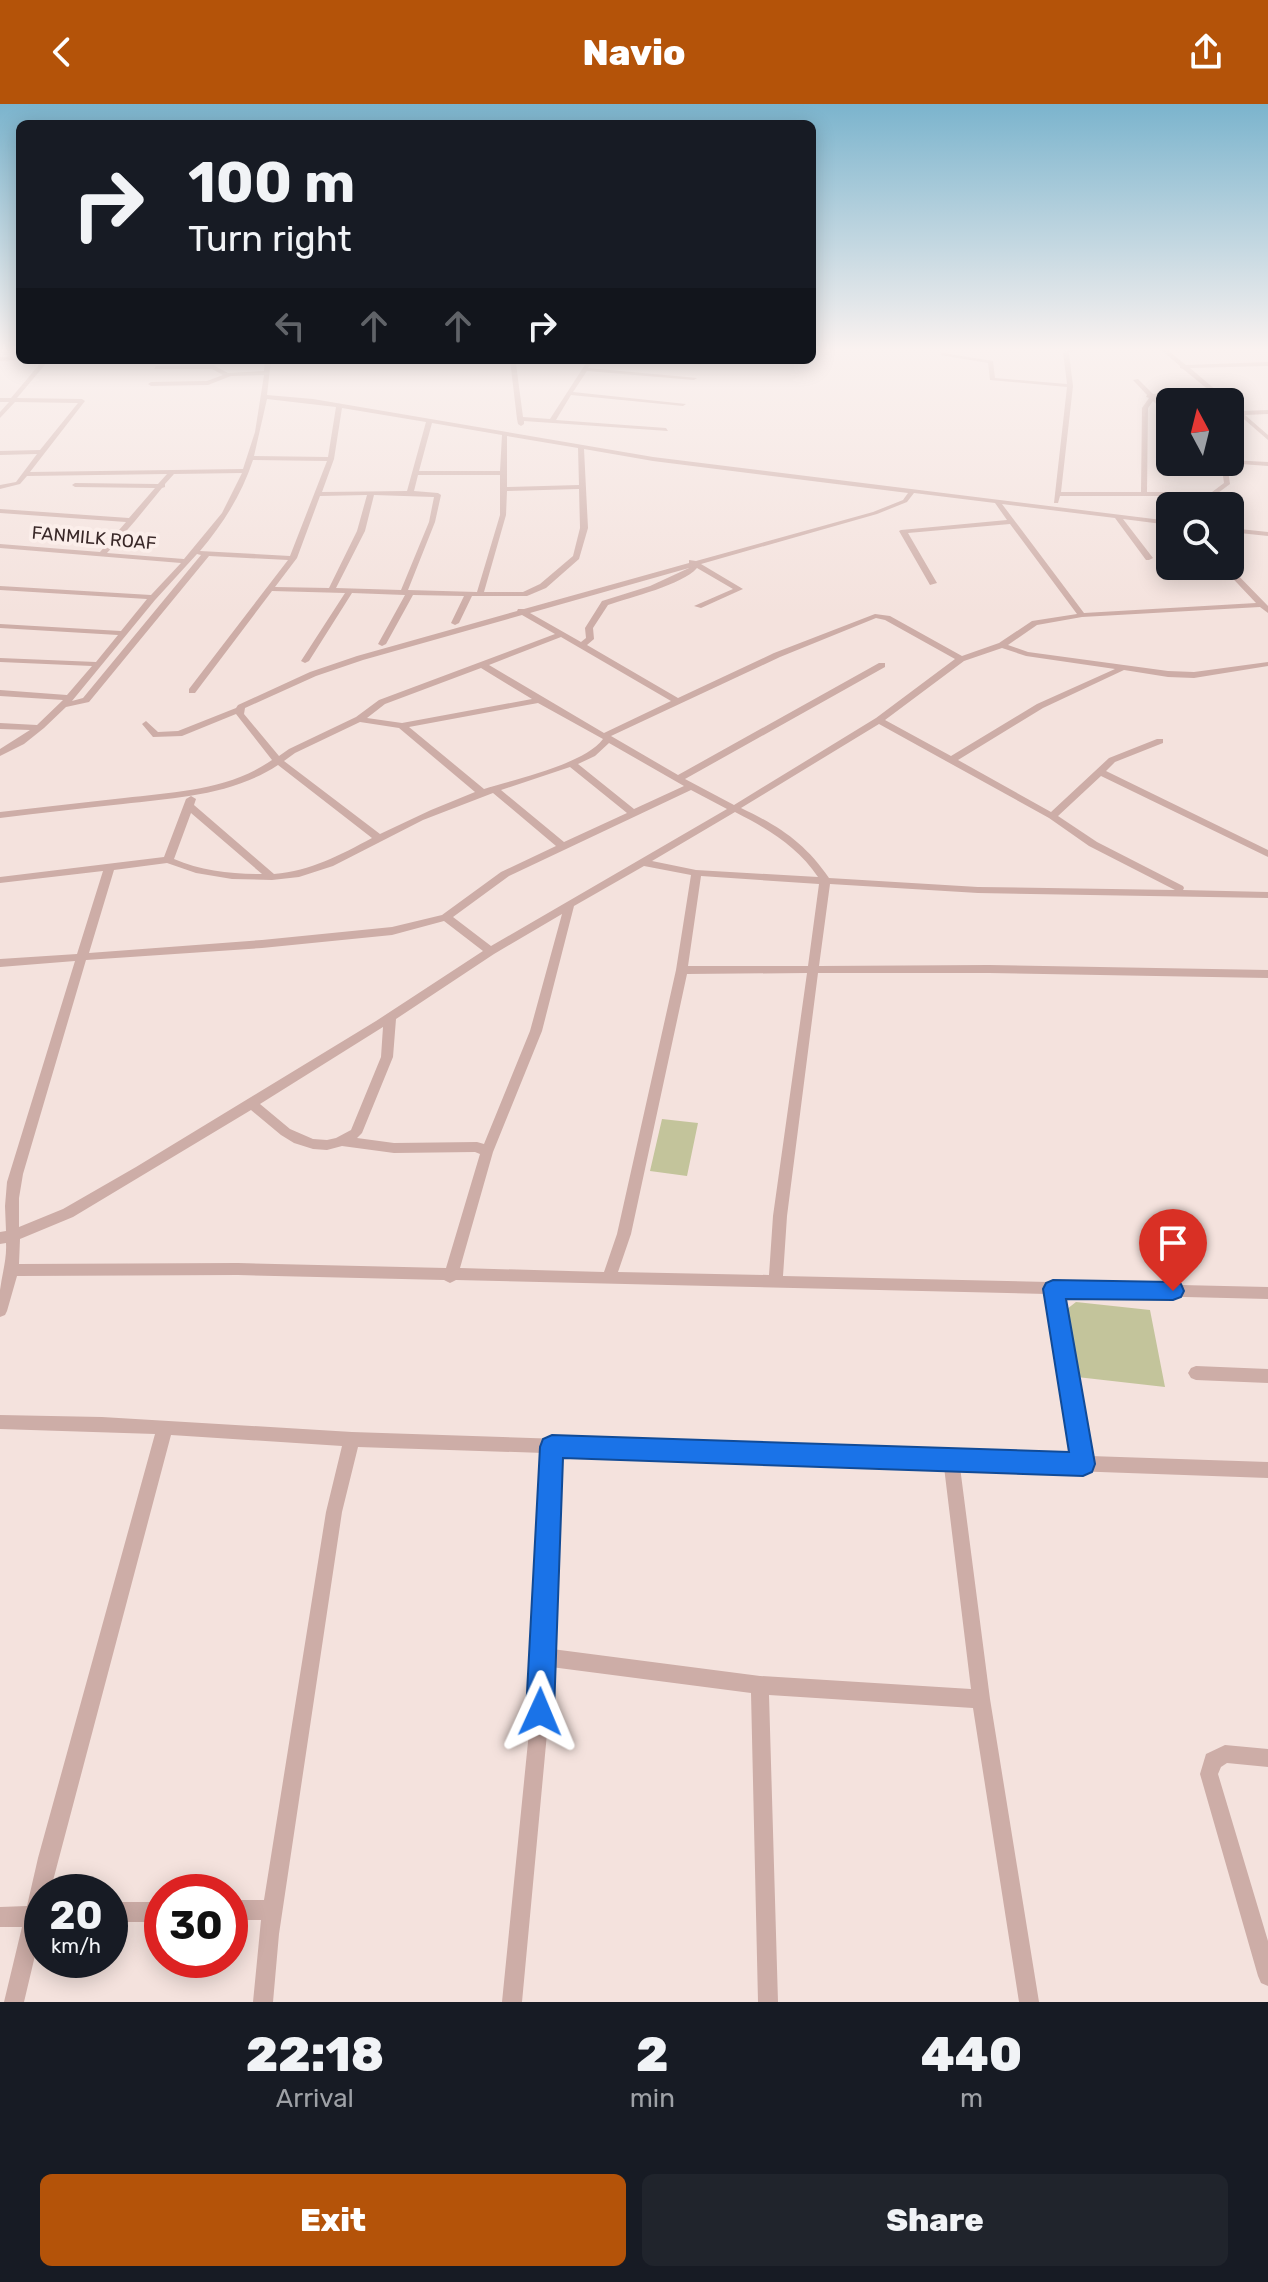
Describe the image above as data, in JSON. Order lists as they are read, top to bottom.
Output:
{
  "streets": {
    "street": ["FANMILK ROAF"]
  },
  "north": "top",
  "page": {
    "header": "Navio",
    "turn": ["100 m", "Turn right"],
    "speed": "20 km/h",
    "limit": "30",
    "eta": [
      "22:18",
      "Arrival",
      "2",
      "min",
      "440",
      "m"
    ],
    "buttons": ["Exit", "Share"]
  }
}
